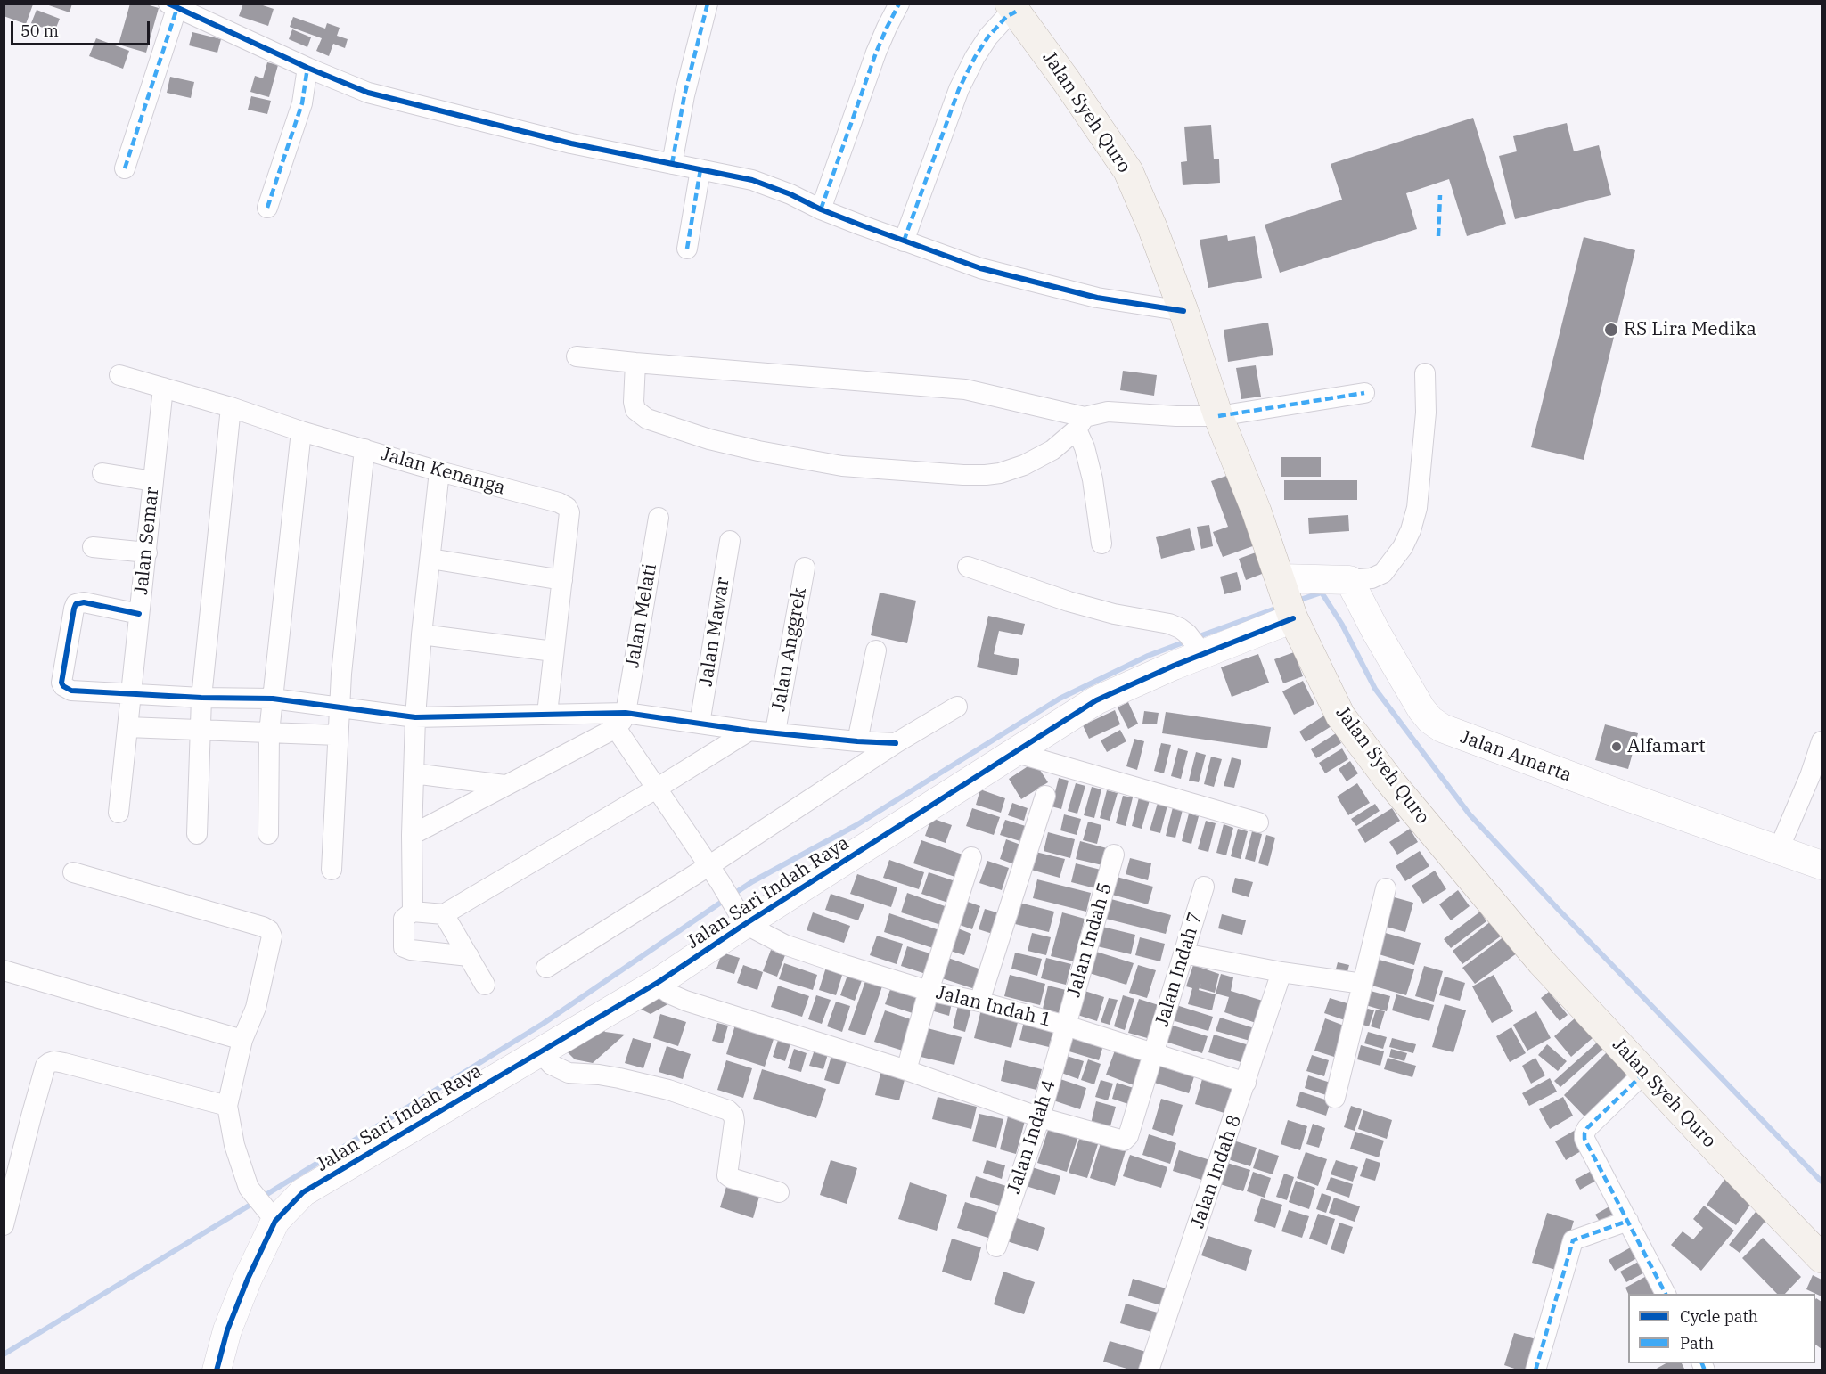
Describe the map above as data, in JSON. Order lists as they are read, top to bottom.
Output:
{
  "streets": {
    "main road": ["Jalan Syeh Quro"],
    "street": [
      "Jalan Kenanga",
      "Jalan Semar",
      "Jalan Melati",
      "Jalan Mawar",
      "Jalan Anggrek",
      "Jalan Amarta",
      "Jalan Sari Indah Raya",
      "Jalan Indah 5",
      "Jalan Indah 7",
      "Jalan Indah 1",
      "Jalan Indah 4",
      "Jalan Indah 8"
    ]
  },
  "crossings": [
    ["Jalan Syeh Quro", "Jalan Sari Indah Raya"],
    ["Jalan Kenanga", "Jalan Semar"],
    ["Jalan Sari Indah Raya", "Jalan Indah 1"],
    ["Jalan Indah 5", "Jalan Indah 1"],
    ["Jalan Indah 5", "Jalan Indah 4"],
    ["Jalan Indah 7", "Jalan Indah 1"],
    ["Jalan Indah 7", "Jalan Indah 4"],
    ["Jalan Indah 1", "Jalan Indah 4"],
    ["Jalan Indah 1", "Jalan Indah 8"]
  ],
  "places": ["RS Lira Medika", "Alfamart"],
  "legend": ["Cycle path", "Path"],
  "scale_bar": "50 m"
}
